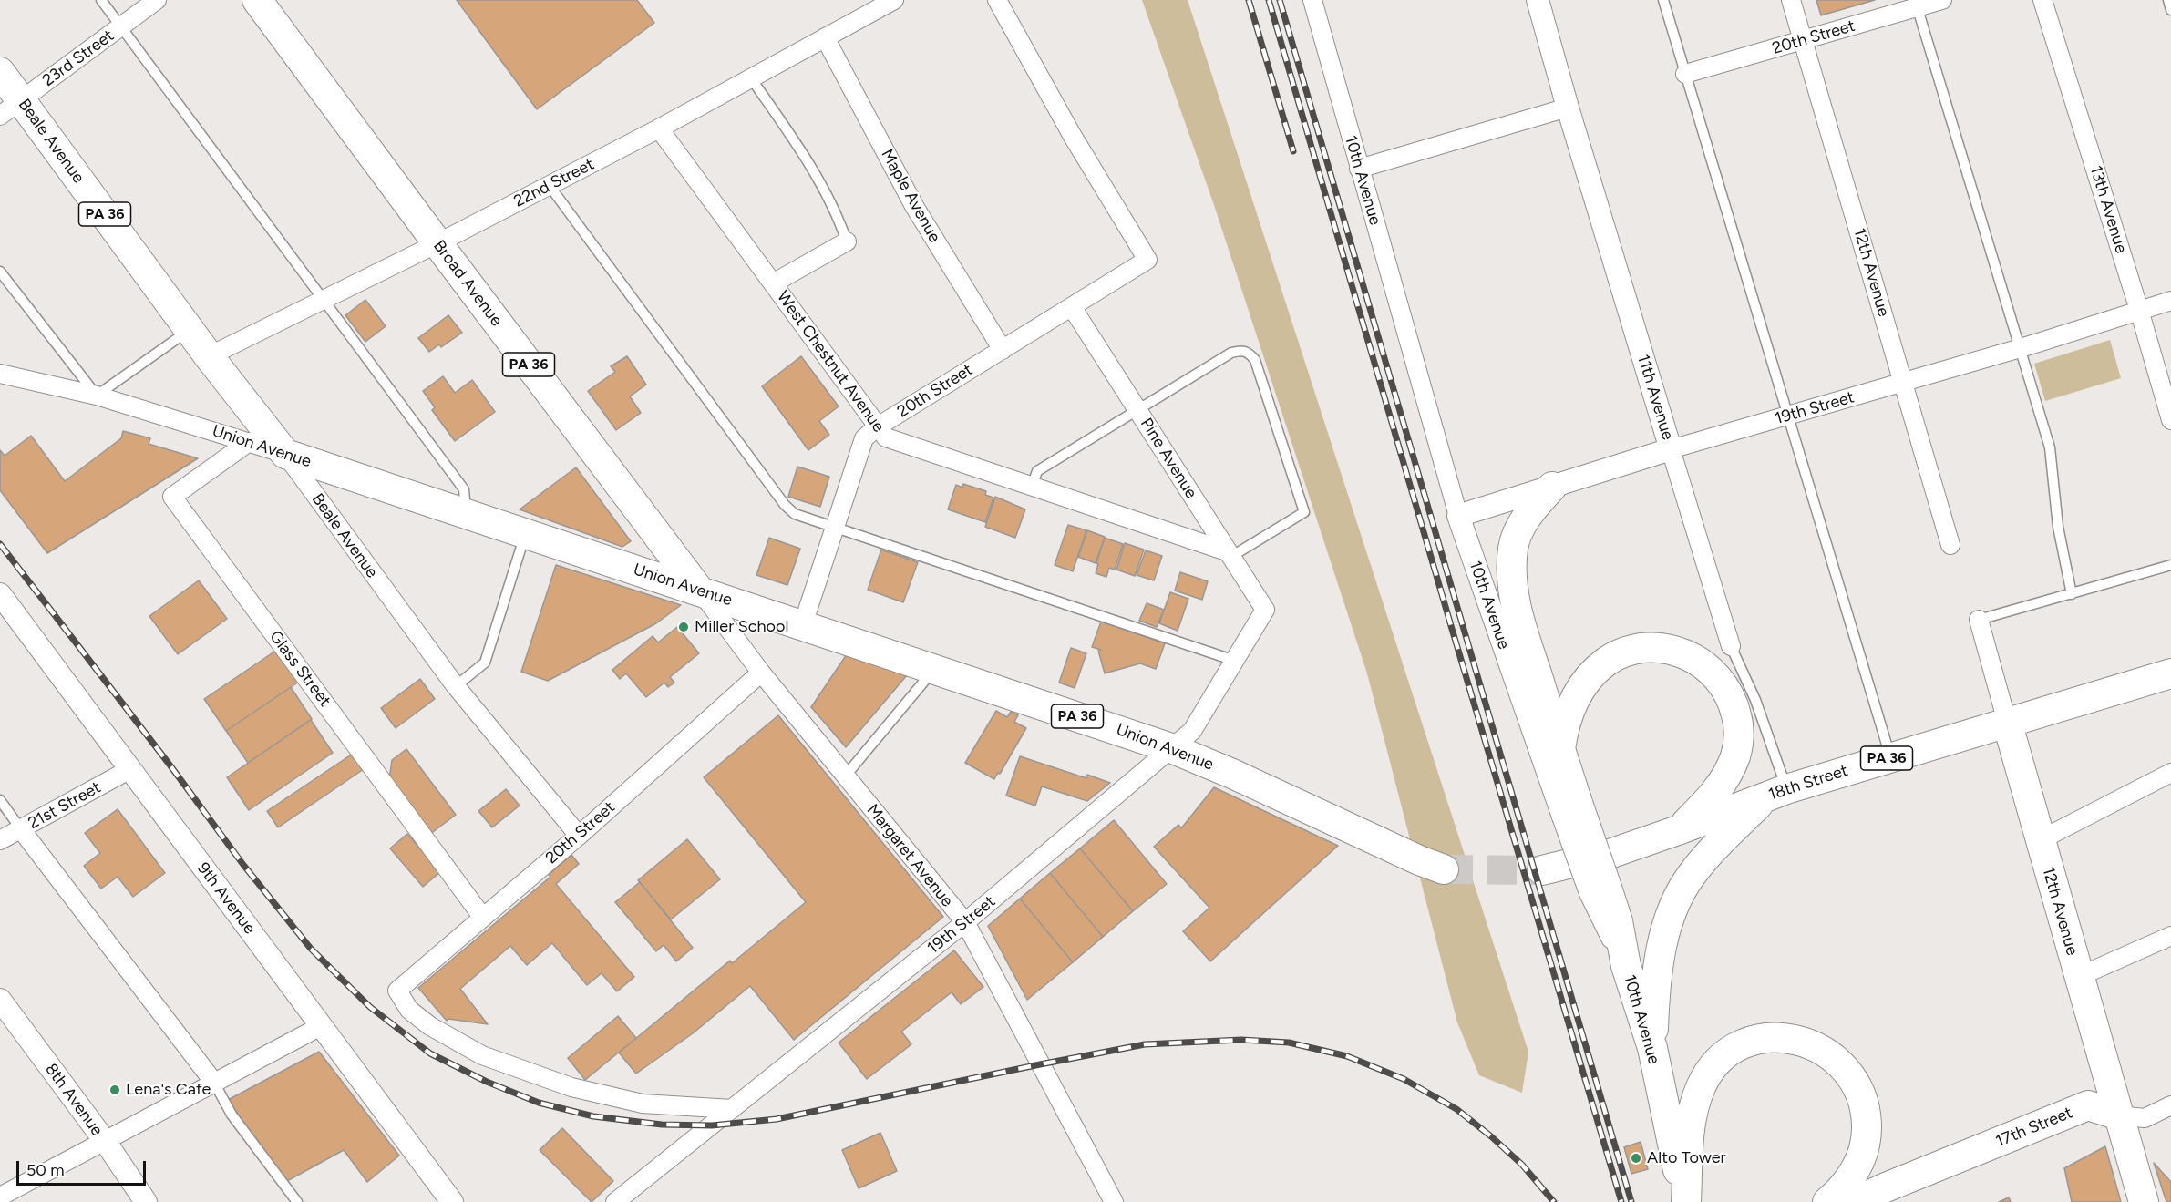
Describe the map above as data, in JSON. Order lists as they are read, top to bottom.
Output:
{
  "streets": {
    "main road": [
      "Beale Avenue",
      "10th Avenue",
      "PA 36",
      "12th Avenue",
      "Broad Avenue",
      "Union Avenue",
      "18th Street",
      "17th Street"
    ],
    "street": [
      "20th Street",
      "23rd Street",
      "22nd Street",
      "Maple Avenue",
      "13th Avenue",
      "West Chestnut Avenue",
      "11th Avenue",
      "19th Street",
      "Pine Avenue",
      "Glass Street",
      "21st Street",
      "Margaret Avenue",
      "9th Avenue",
      "8th Avenue"
    ]
  },
  "crossings": [
    ["20th Street", "Beale Avenue"],
    ["20th Street", "Maple Avenue"],
    ["20th Street", "12th Avenue"],
    ["20th Street", "West Chestnut Avenue"],
    ["20th Street", "19th Street"],
    ["20th Street", "Union Avenue"],
    ["20th Street", "Pine Avenue"],
    ["20th Street", "Glass Street"],
    ["20th Street", "Margaret Avenue"],
    ["23rd Street", "Beale Avenue"],
    ["Beale Avenue", "22nd Street"],
    ["Beale Avenue", "Union Avenue"],
    ["10th Avenue", "19th Street"],
    ["22nd Street", "Maple Avenue"],
    ["22nd Street", "Broad Avenue"],
    ["22nd Street", "West Chestnut Avenue"],
    ["13th Avenue", "19th Street"],
    ["12th Avenue", "19th Street"],
    ["12th Avenue", "18th Street"],
    ["12th Avenue", "17th Street"],
    ["Broad Avenue", "Union Avenue"],
    ["Broad Avenue", "Margaret Avenue"],
    ["West Chestnut Avenue", "Pine Avenue"],
    ["11th Avenue", "19th Street"],
    ["11th Avenue", "18th Street"],
    ["19th Street", "Union Avenue"],
    ["19th Street", "Pine Avenue"],
    ["19th Street", "Margaret Avenue"],
    ["Union Avenue", "Glass Street"],
    ["Union Avenue", "Margaret Avenue"],
    ["21st Street", "9th Avenue"]
  ],
  "places": ["Miller School", "Lena's Cafe", "Alto Tower"],
  "scale_bar": "50 m"
}
